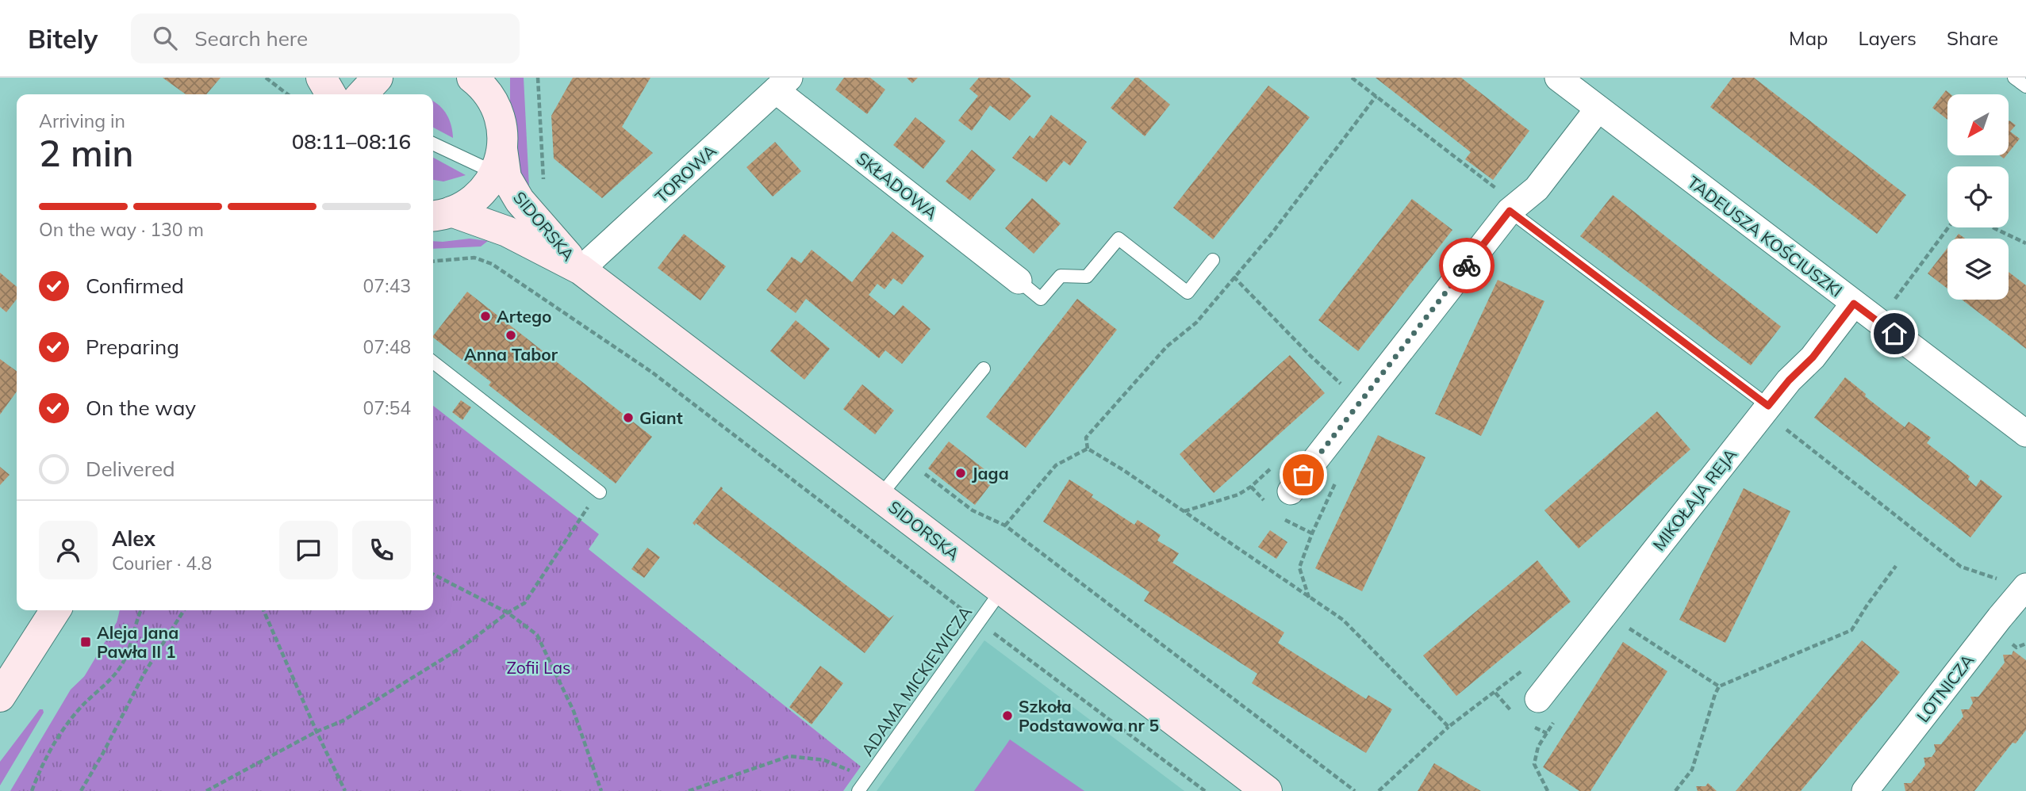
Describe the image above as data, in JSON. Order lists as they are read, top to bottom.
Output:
{
  "streets": {
    "street": [
      "TOROWA",
      "SKŁADOWA",
      "SIDORSKA",
      "TADEUSZA KOŚCIUSZKI",
      "MIKOŁAJA REJA",
      "LOTNICZA"
    ],
    "lane": ["ADAMA MICKIEWICZA"]
  },
  "crossings": [
    ["TOROWA", "SKŁADOWA"],
    ["TOROWA", "SIDORSKA"],
    ["SIDORSKA", "ADAMA MICKIEWICZA"],
    ["TADEUSZA KOŚCIUSZKI", "MIKOŁAJA REJA"]
  ],
  "parks": ["Zofii Las"],
  "places": {
    "other": [
      "Artego",
      "Anna Tabor",
      "Giant",
      "Jaga",
      "Szkoła Podstawowa nr 5"
    ],
    "transit": ["Aleja Jana Pawła II 1"]
  },
  "north": "bottom left",
  "page": {
    "header": "Bitely",
    "search": "Search here",
    "nav": ["Map", "Layers", "Share"],
    "heading": ["2 min", "Arriving in", "08:11–08:16"],
    "panel": ["Alex", "Courier · 4.8"],
    "bar": "On the way · 130 m",
    "list": [
      ["Confirmed", "07:43"],
      ["Preparing", "07:48"],
      ["On the way", "07:54"],
      "Delivered"
    ]
  }
}
